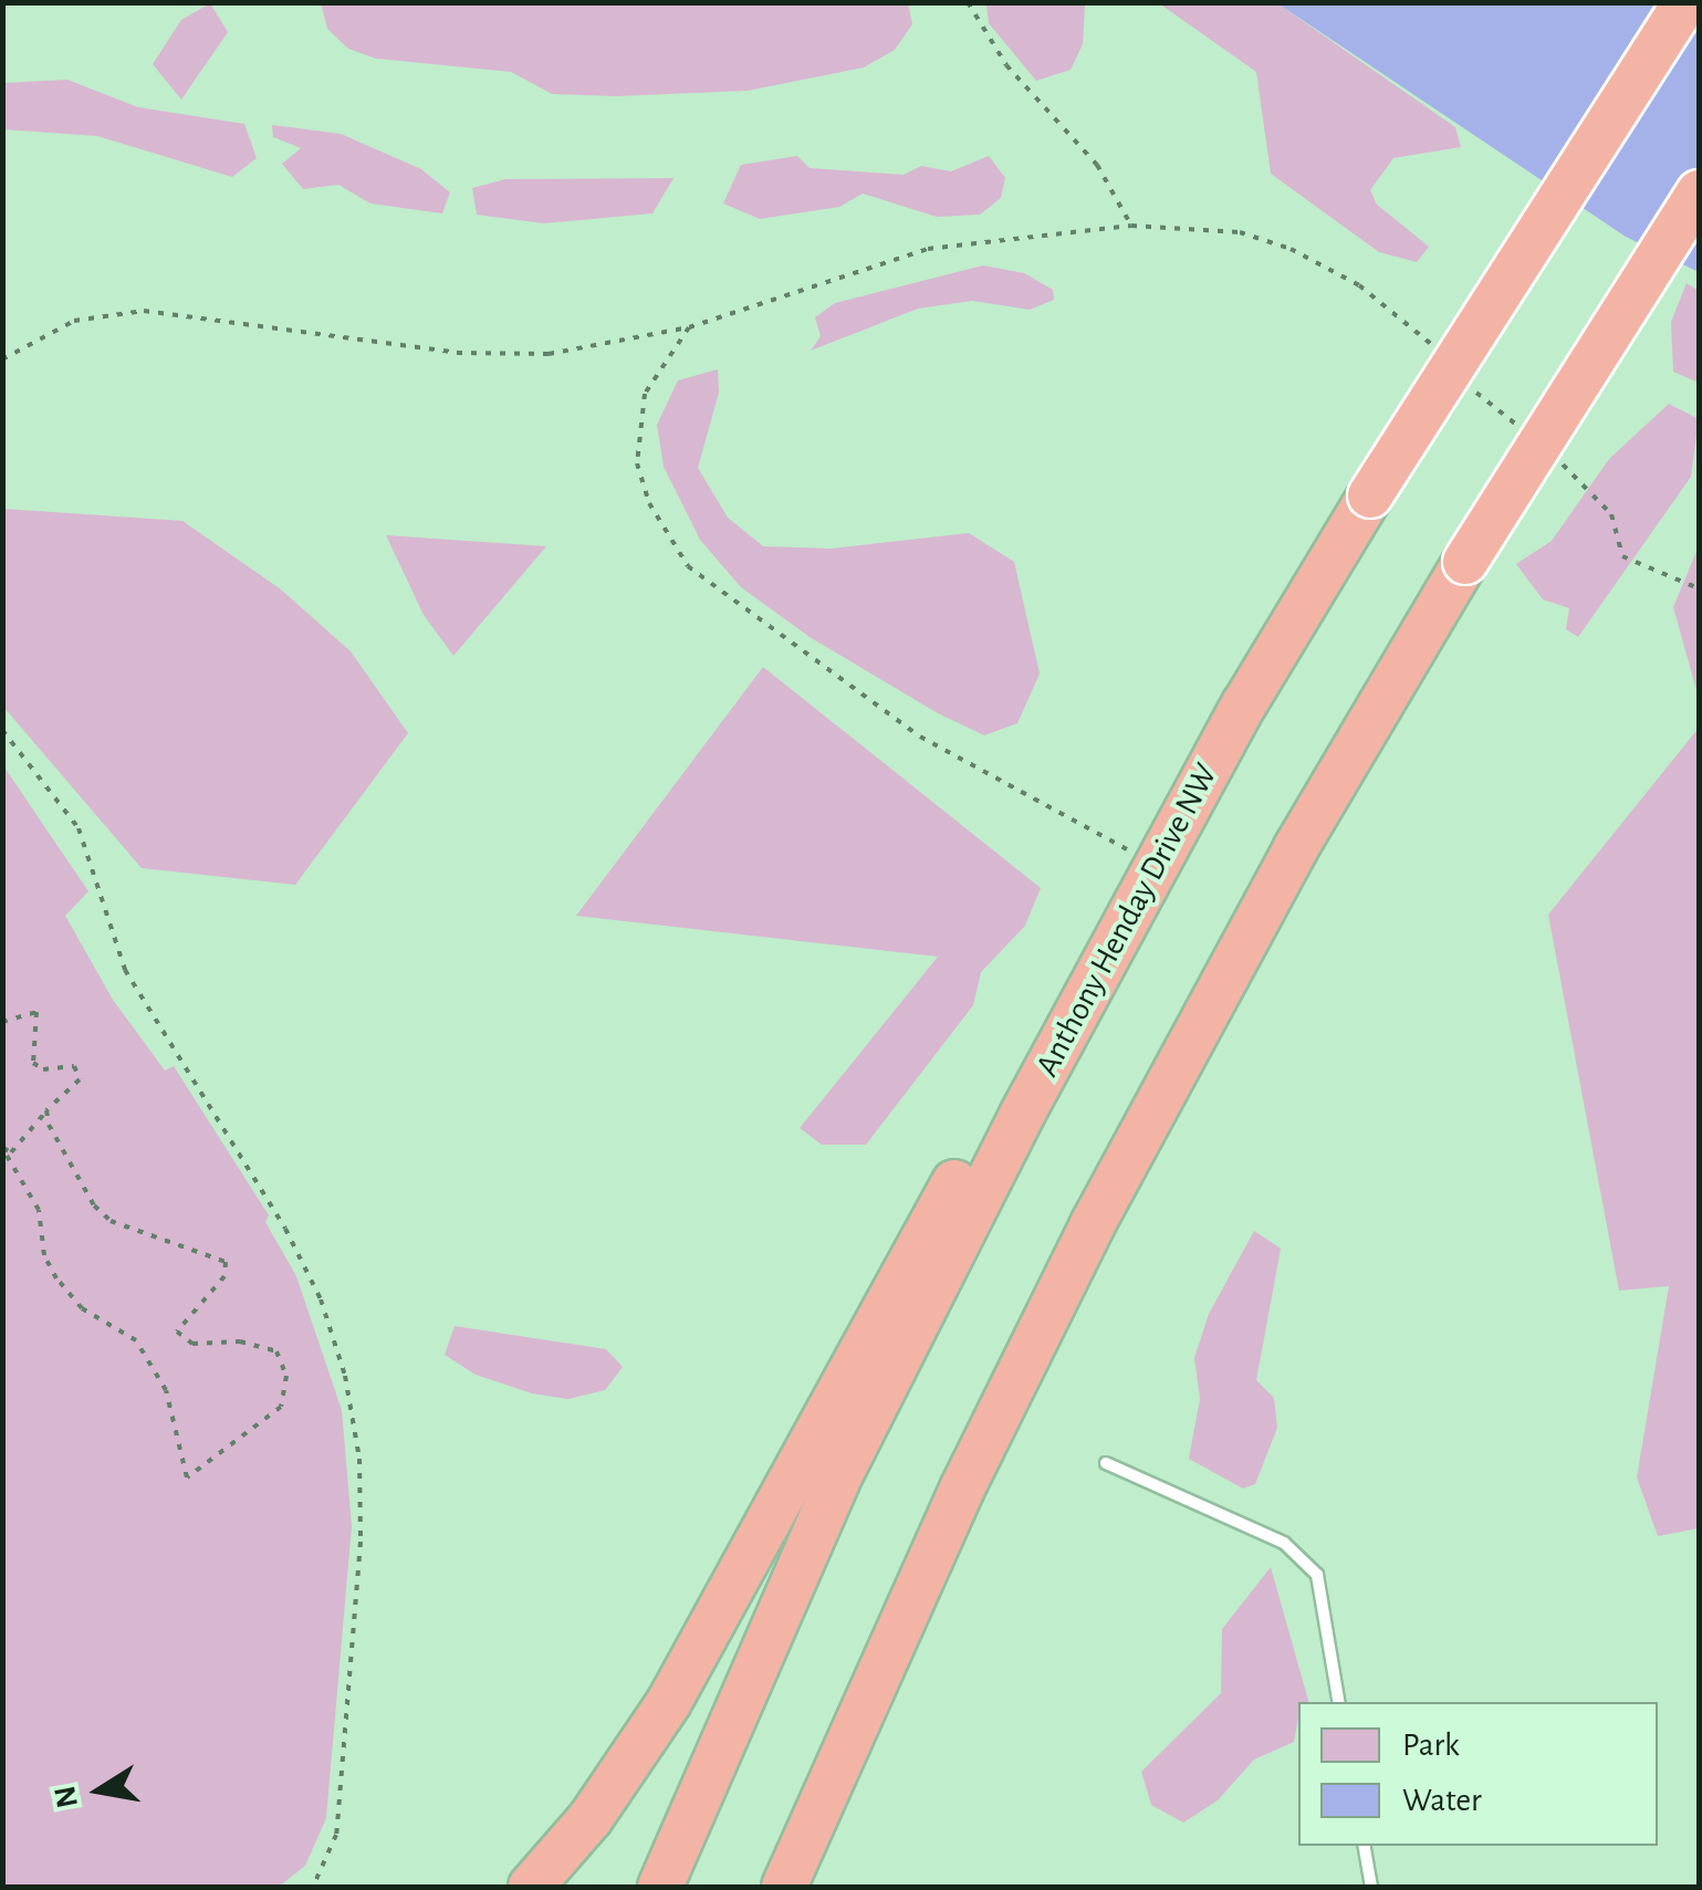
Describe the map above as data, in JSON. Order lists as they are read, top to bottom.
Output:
{
  "streets": {
    "highway": ["Anthony Henday Drive NW"]
  },
  "legend": ["Park", "Water"],
  "north": "left"
}
